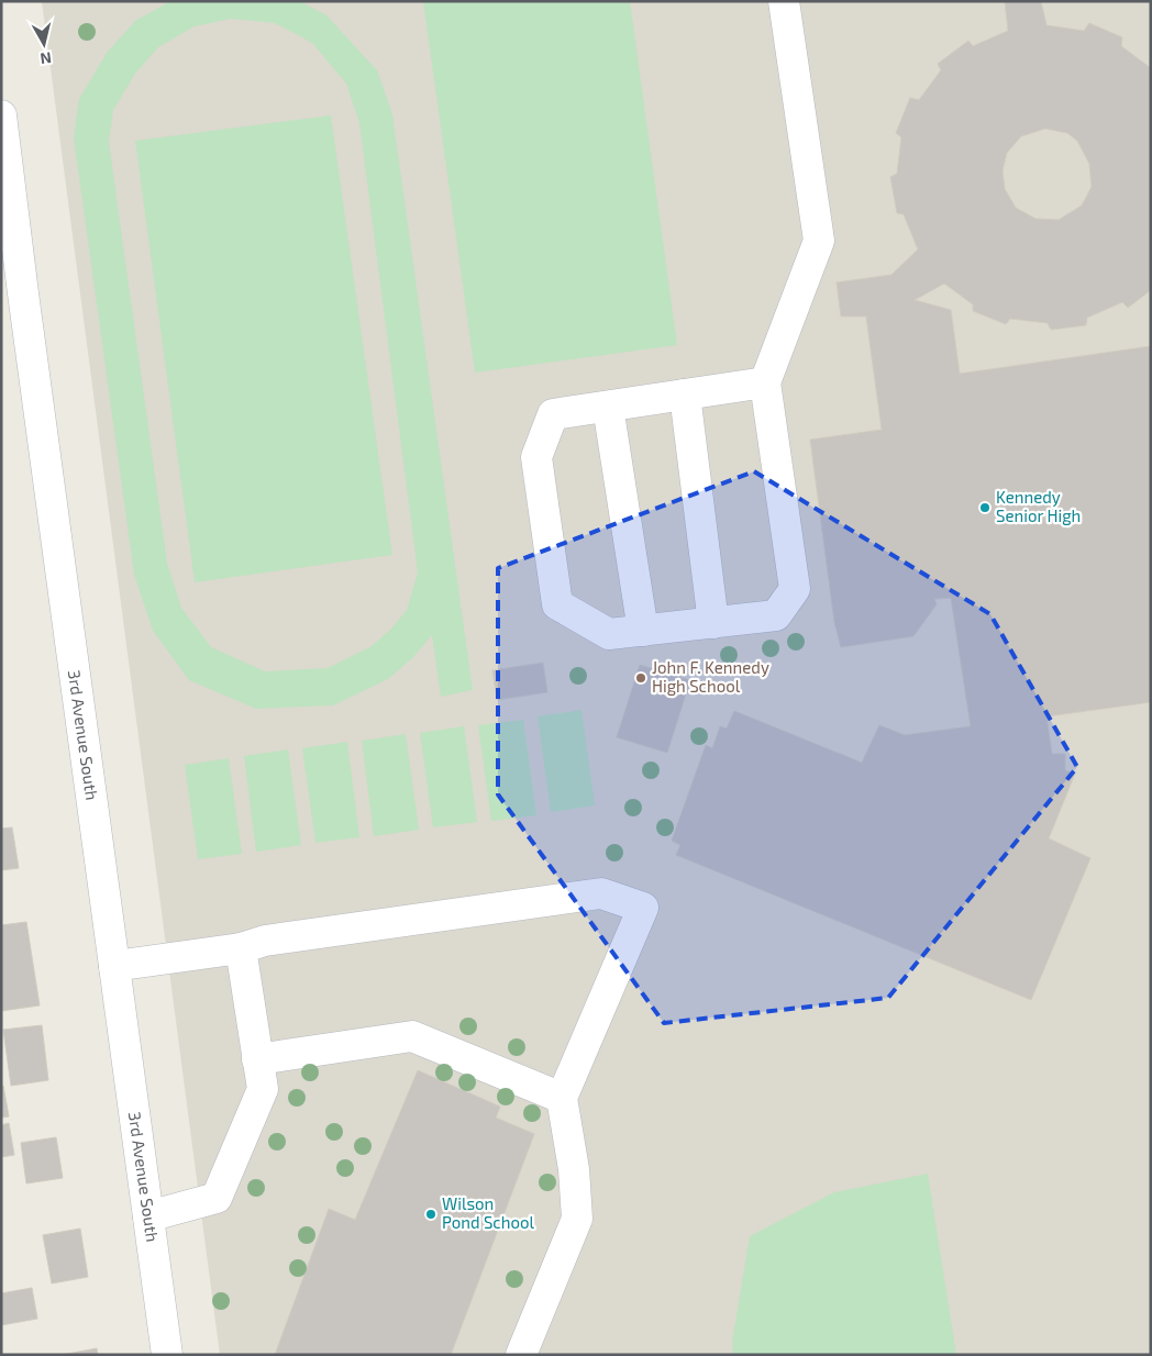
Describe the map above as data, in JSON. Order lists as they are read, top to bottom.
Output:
{
  "streets": {
    "street": ["3rd Avenue South"]
  },
  "places": ["Kennedy Senior High", "John F. Kennedy High School", "Wilson Pond School"],
  "north": "bottom"
}
